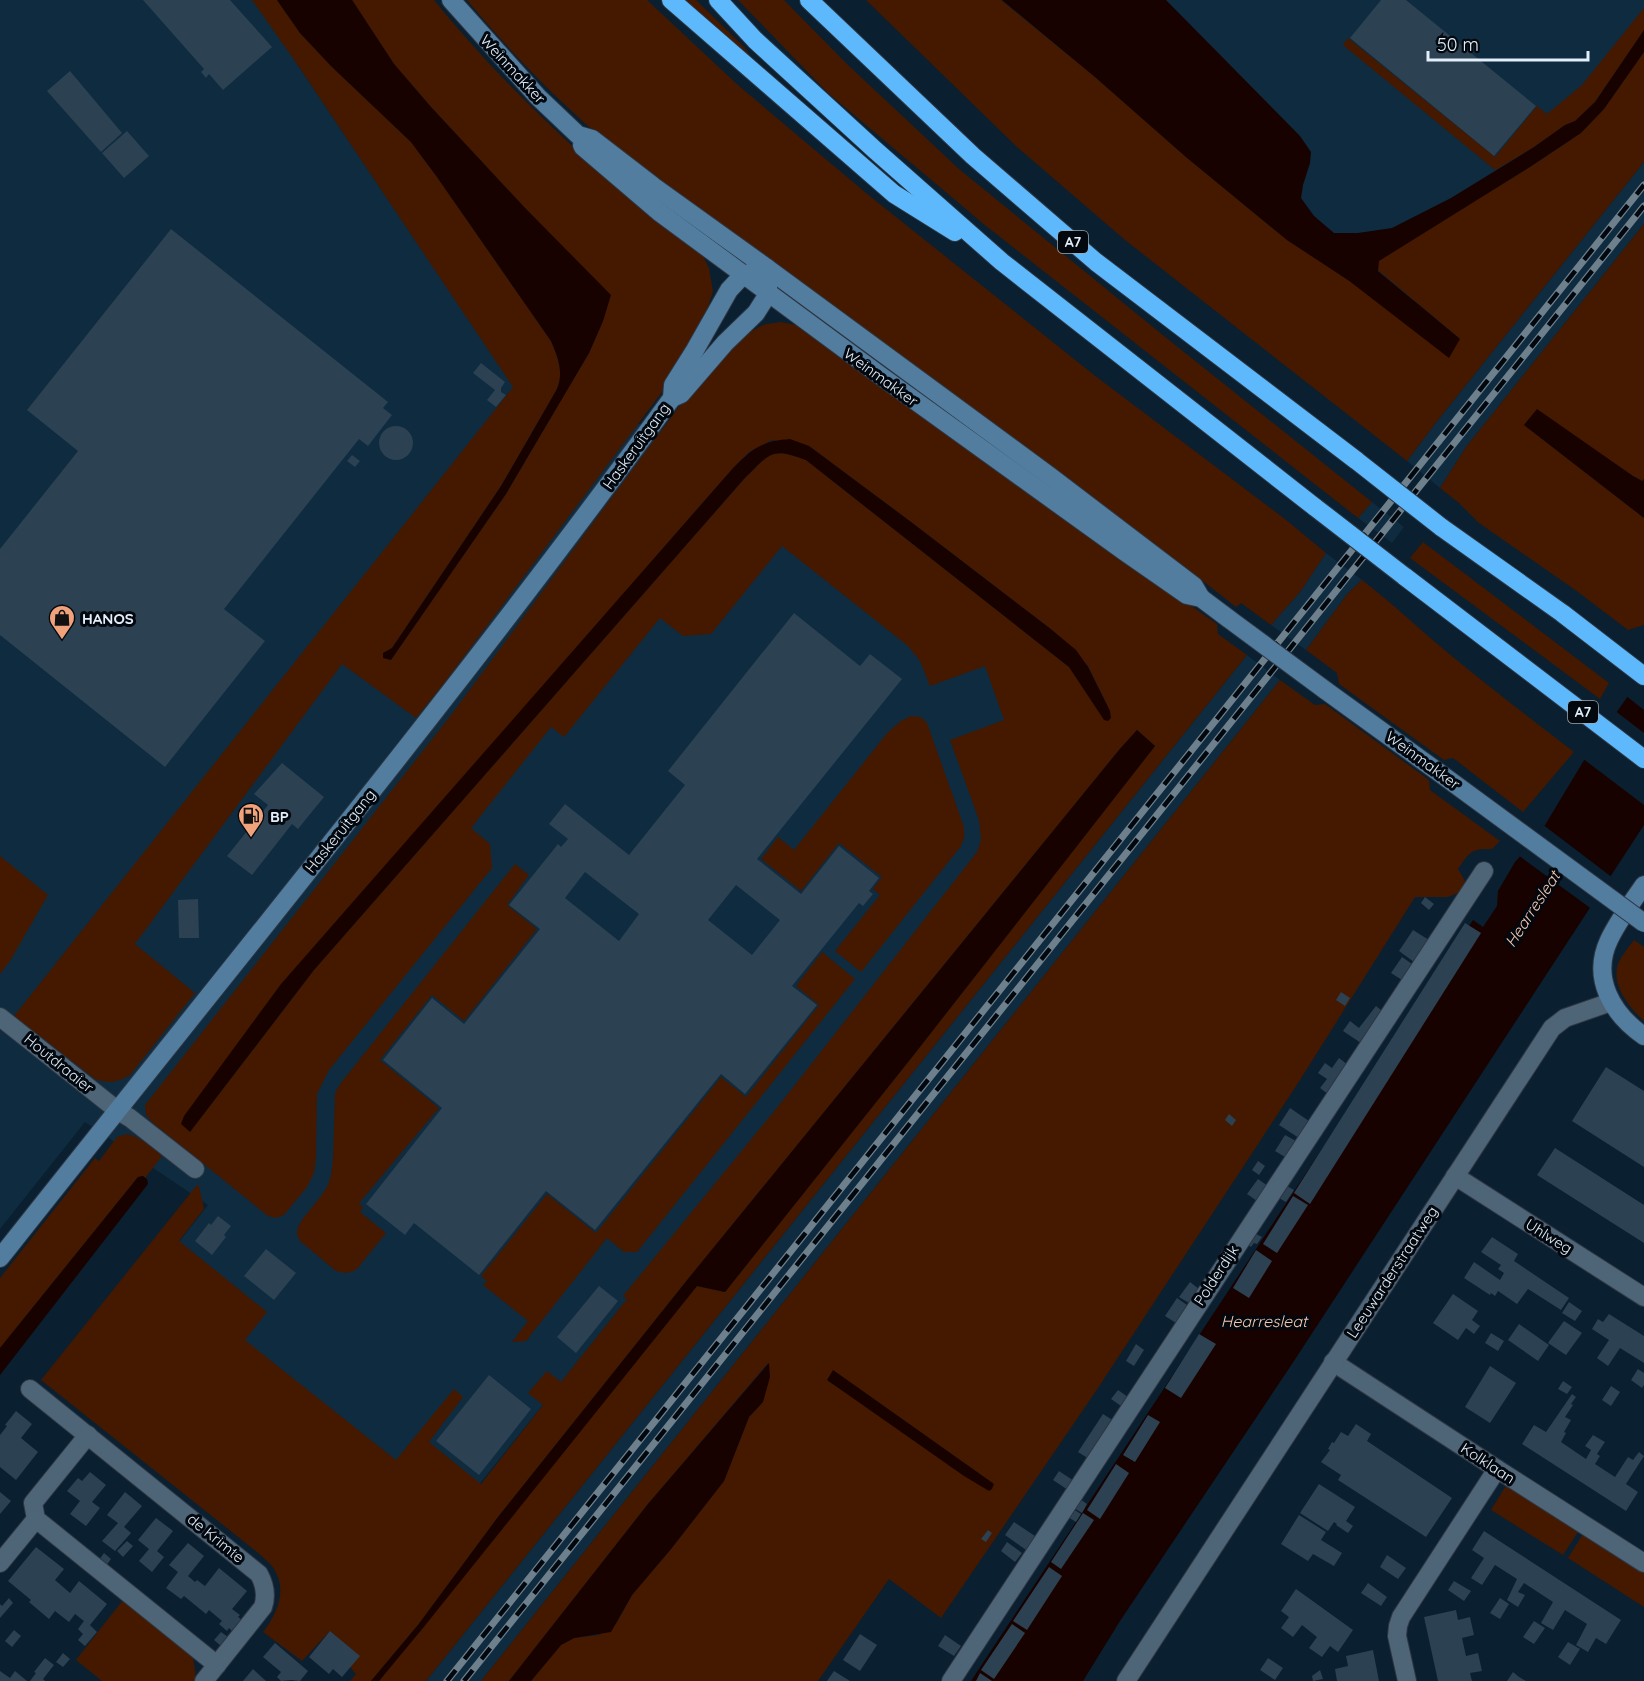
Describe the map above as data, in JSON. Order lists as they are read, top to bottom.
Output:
{
  "streets": {
    "highway": ["A7"],
    "main road": ["Weinmakker", "Haskeruitgang"],
    "street": [
      "Houtdraaier",
      "Uhlweg",
      "Leeuwarderstraatweg",
      "Polderdijk",
      "Kolklaan",
      "de Krimte"
    ]
  },
  "crossings": [
    ["Weinmakker", "Haskeruitgang"],
    ["Haskeruitgang", "Houtdraaier"],
    ["Uhlweg", "Leeuwarderstraatweg"],
    ["Leeuwarderstraatweg", "Kolklaan"]
  ],
  "water": ["Hearresleat"],
  "places": {
    "shop": ["HANOS"],
    "fuel station": ["BP"]
  },
  "scale_bar": "50 m"
}
